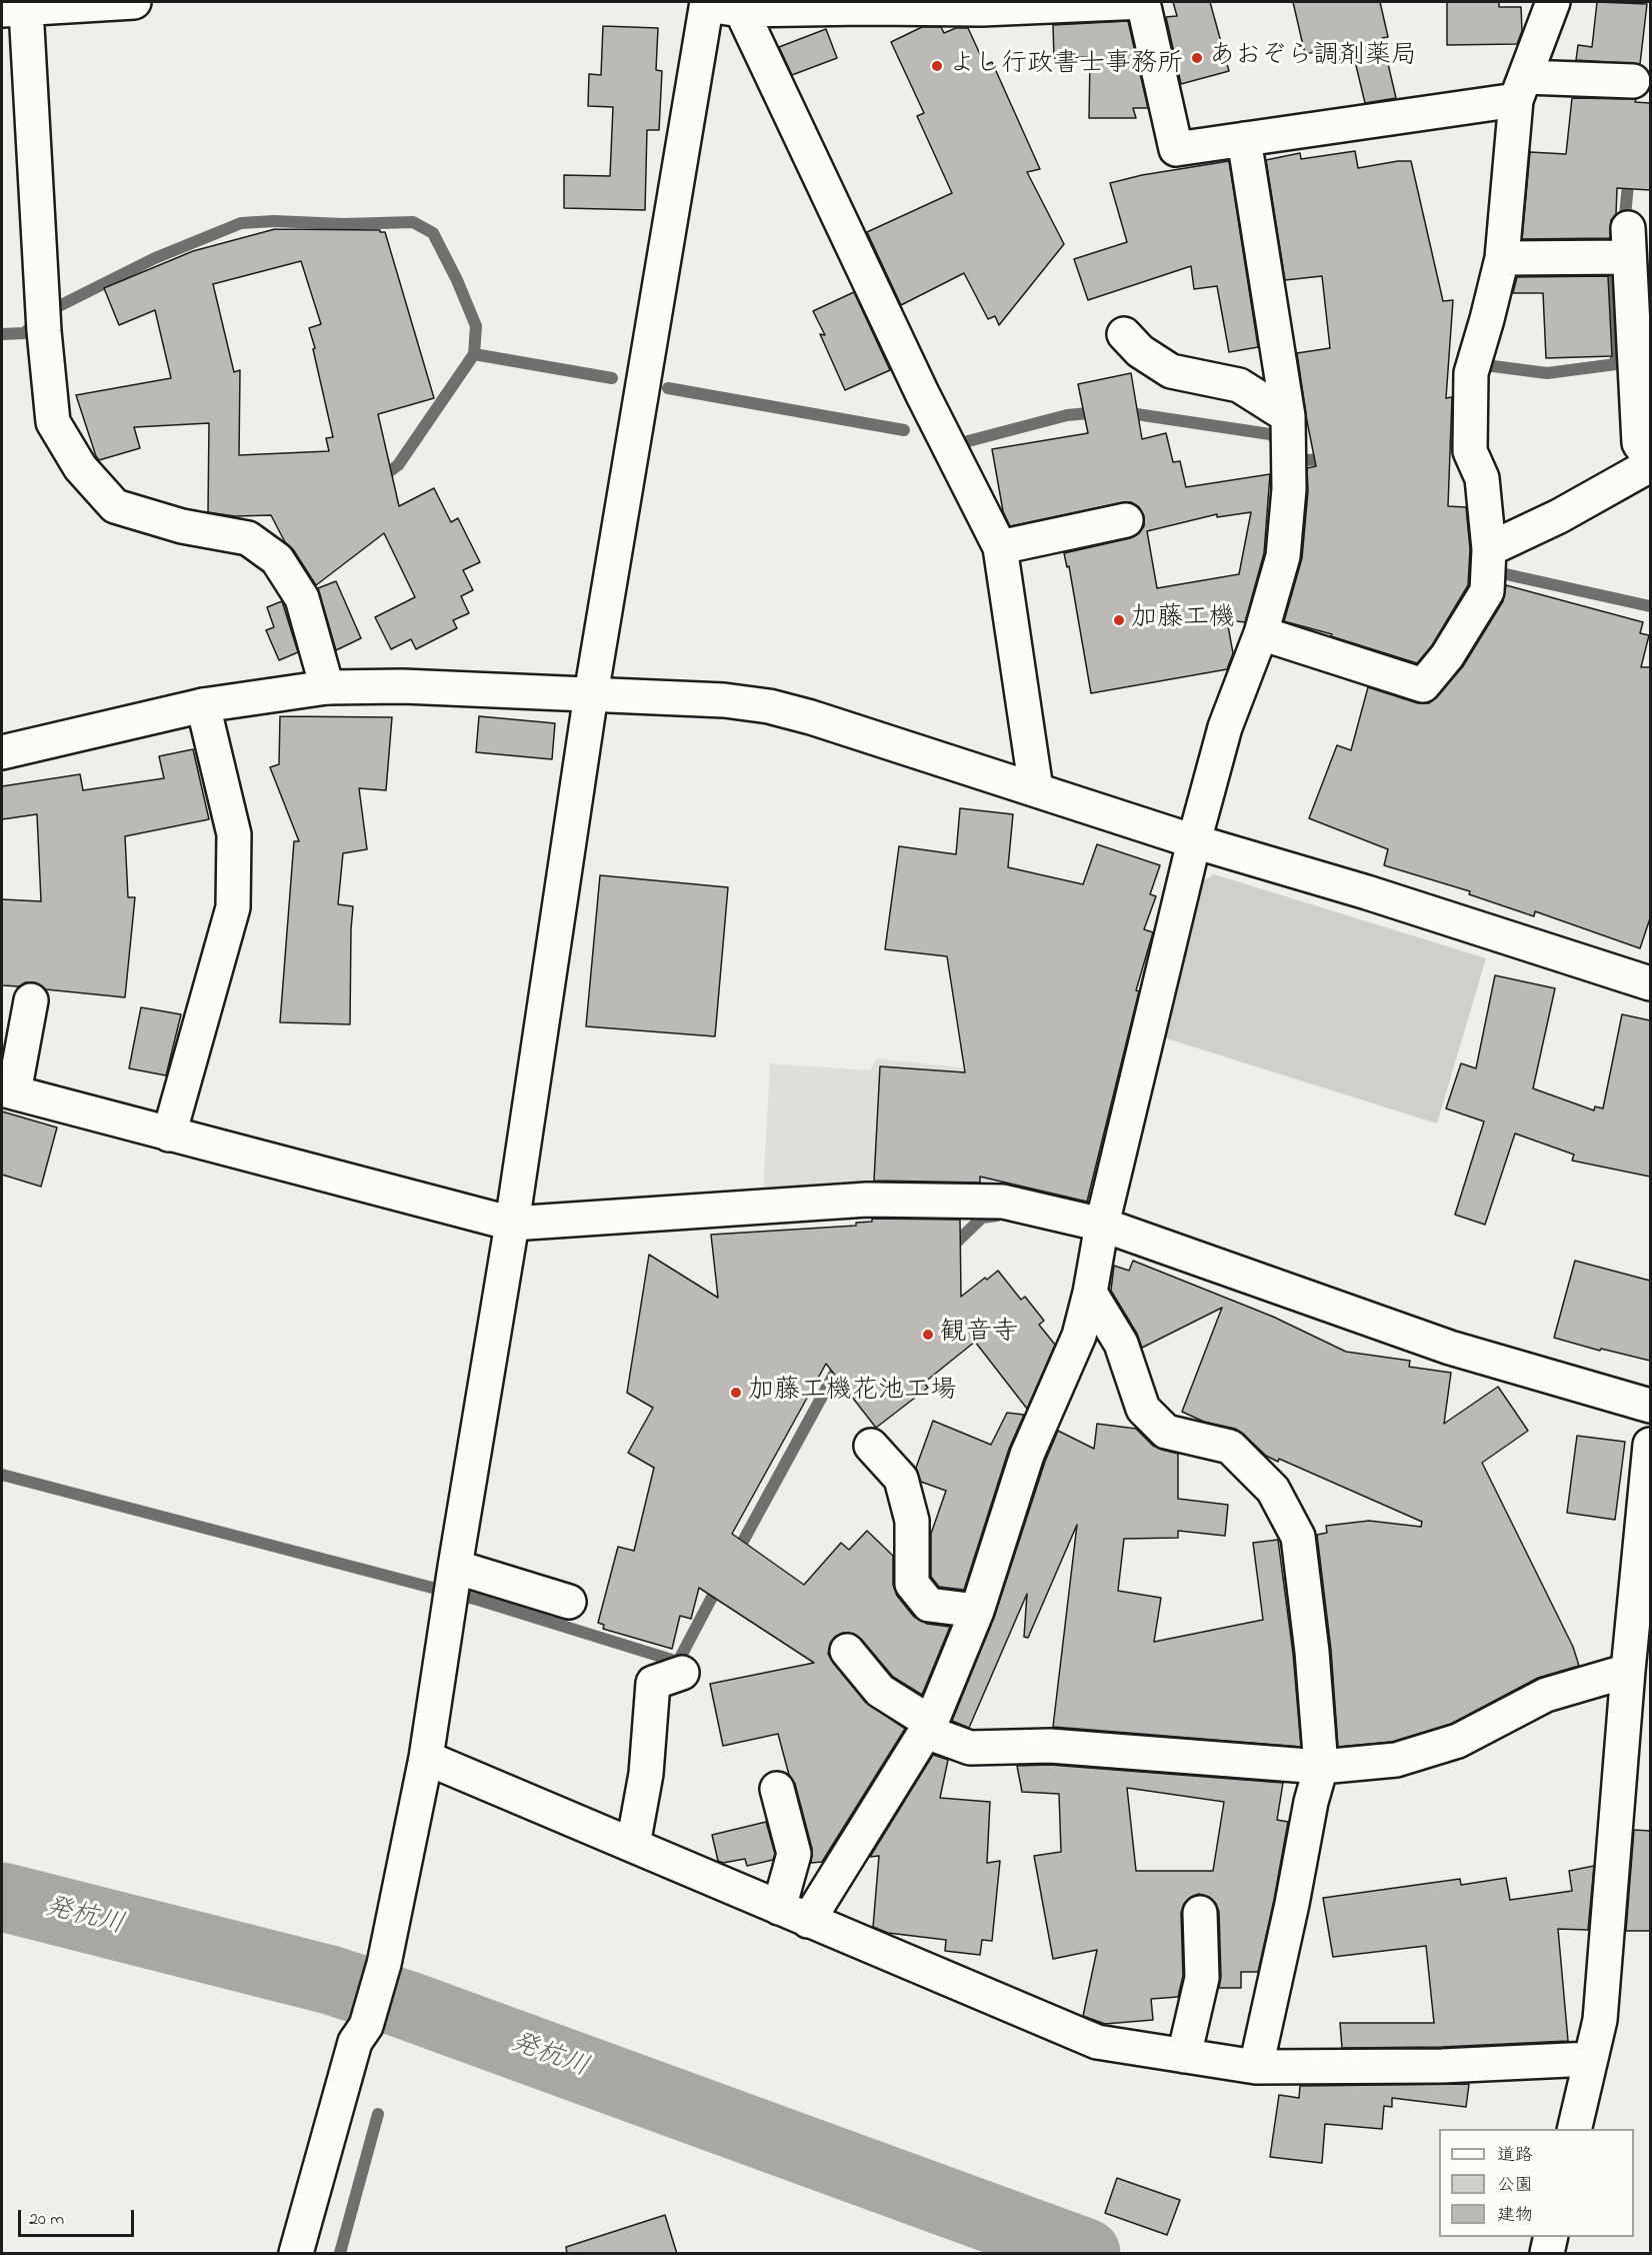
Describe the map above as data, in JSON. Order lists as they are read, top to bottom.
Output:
{
  "water": ["発杭川"],
  "places": [
    "あおぞら調剤薬局",
    "よし行政書士事務所",
    "加藤工機",
    "観音寺",
    "加藤工機花池工場"
  ],
  "legend": ["道路", "公園", "建物"],
  "scale_bar": "20 m"
}
